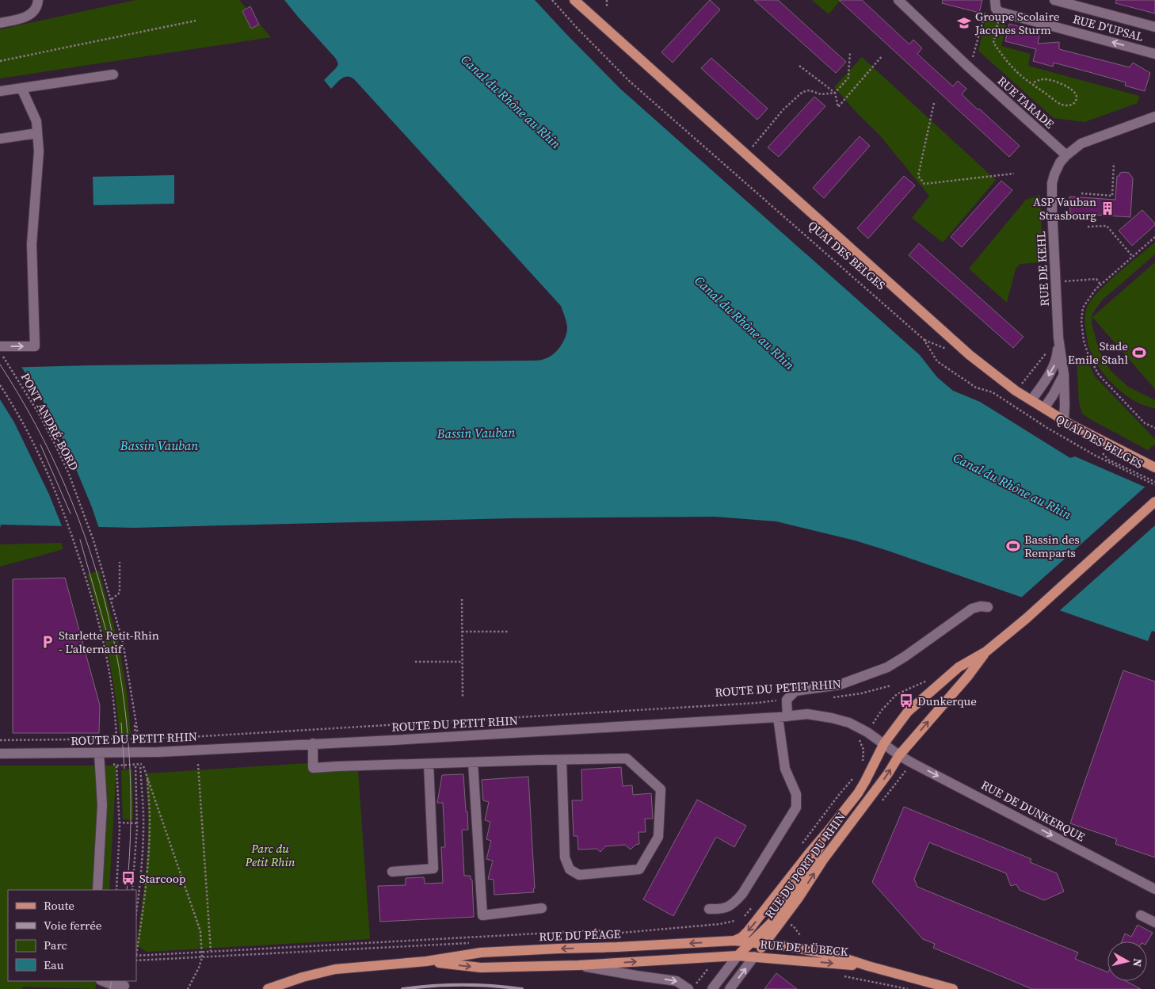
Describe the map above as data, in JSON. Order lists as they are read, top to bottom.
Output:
{
  "streets": {
    "main road": [
      "QUAI DES BELGES",
      "RUE DU PORT DU RHIN",
      "RUE DU PÉAGE",
      "RUE DE LÜBECK"
    ],
    "street": [
      "RUE D'UPSAL",
      "RUE TARADE",
      "RUE DE KEHL",
      "ROUTE DU PETIT RHIN",
      "RUE DE DUNKERQUE"
    ],
    "path": ["PONT ANDRÉ-BORD"]
  },
  "crossings": [
    ["RUE TARADE", "RUE DE KEHL"],
    ["QUAI DES BELGES", "RUE DE KEHL"],
    ["PONT ANDRÉ-BORD", "ROUTE DU PETIT RHIN"],
    ["ROUTE DU PETIT RHIN", "RUE DE DUNKERQUE"],
    ["ROUTE DU PETIT RHIN", "RUE DU PORT DU RHIN"],
    ["RUE DE DUNKERQUE", "RUE DU PORT DU RHIN"],
    ["RUE DU PORT DU RHIN", "RUE DU PÉAGE"],
    ["RUE DU PORT DU RHIN", "RUE DE LÜBECK"],
    ["RUE DU PÉAGE", "RUE DE LÜBECK"]
  ],
  "one_way": ["RUE DE DUNKERQUE"],
  "water": ["Canal du Rhône au Rhin", "Bassin Vauban"],
  "parks": ["Parc du Petit Rhin"],
  "places": {
    "school or university": ["Groupe Scolaire Jacques Sturm"],
    "building": ["ASP Vauban Strasbourg"],
    "sports": ["Stade Emile Stahl", "Bassin des Remparts"],
    "parking": ["Starlette Petit-Rhin - L'alternatif"],
    "bus stop": ["Dunkerque", "Starcoop"]
  },
  "legend": [
    "Route",
    "Voie ferrée",
    "Parc",
    "Eau"
  ],
  "north": "right"
}
